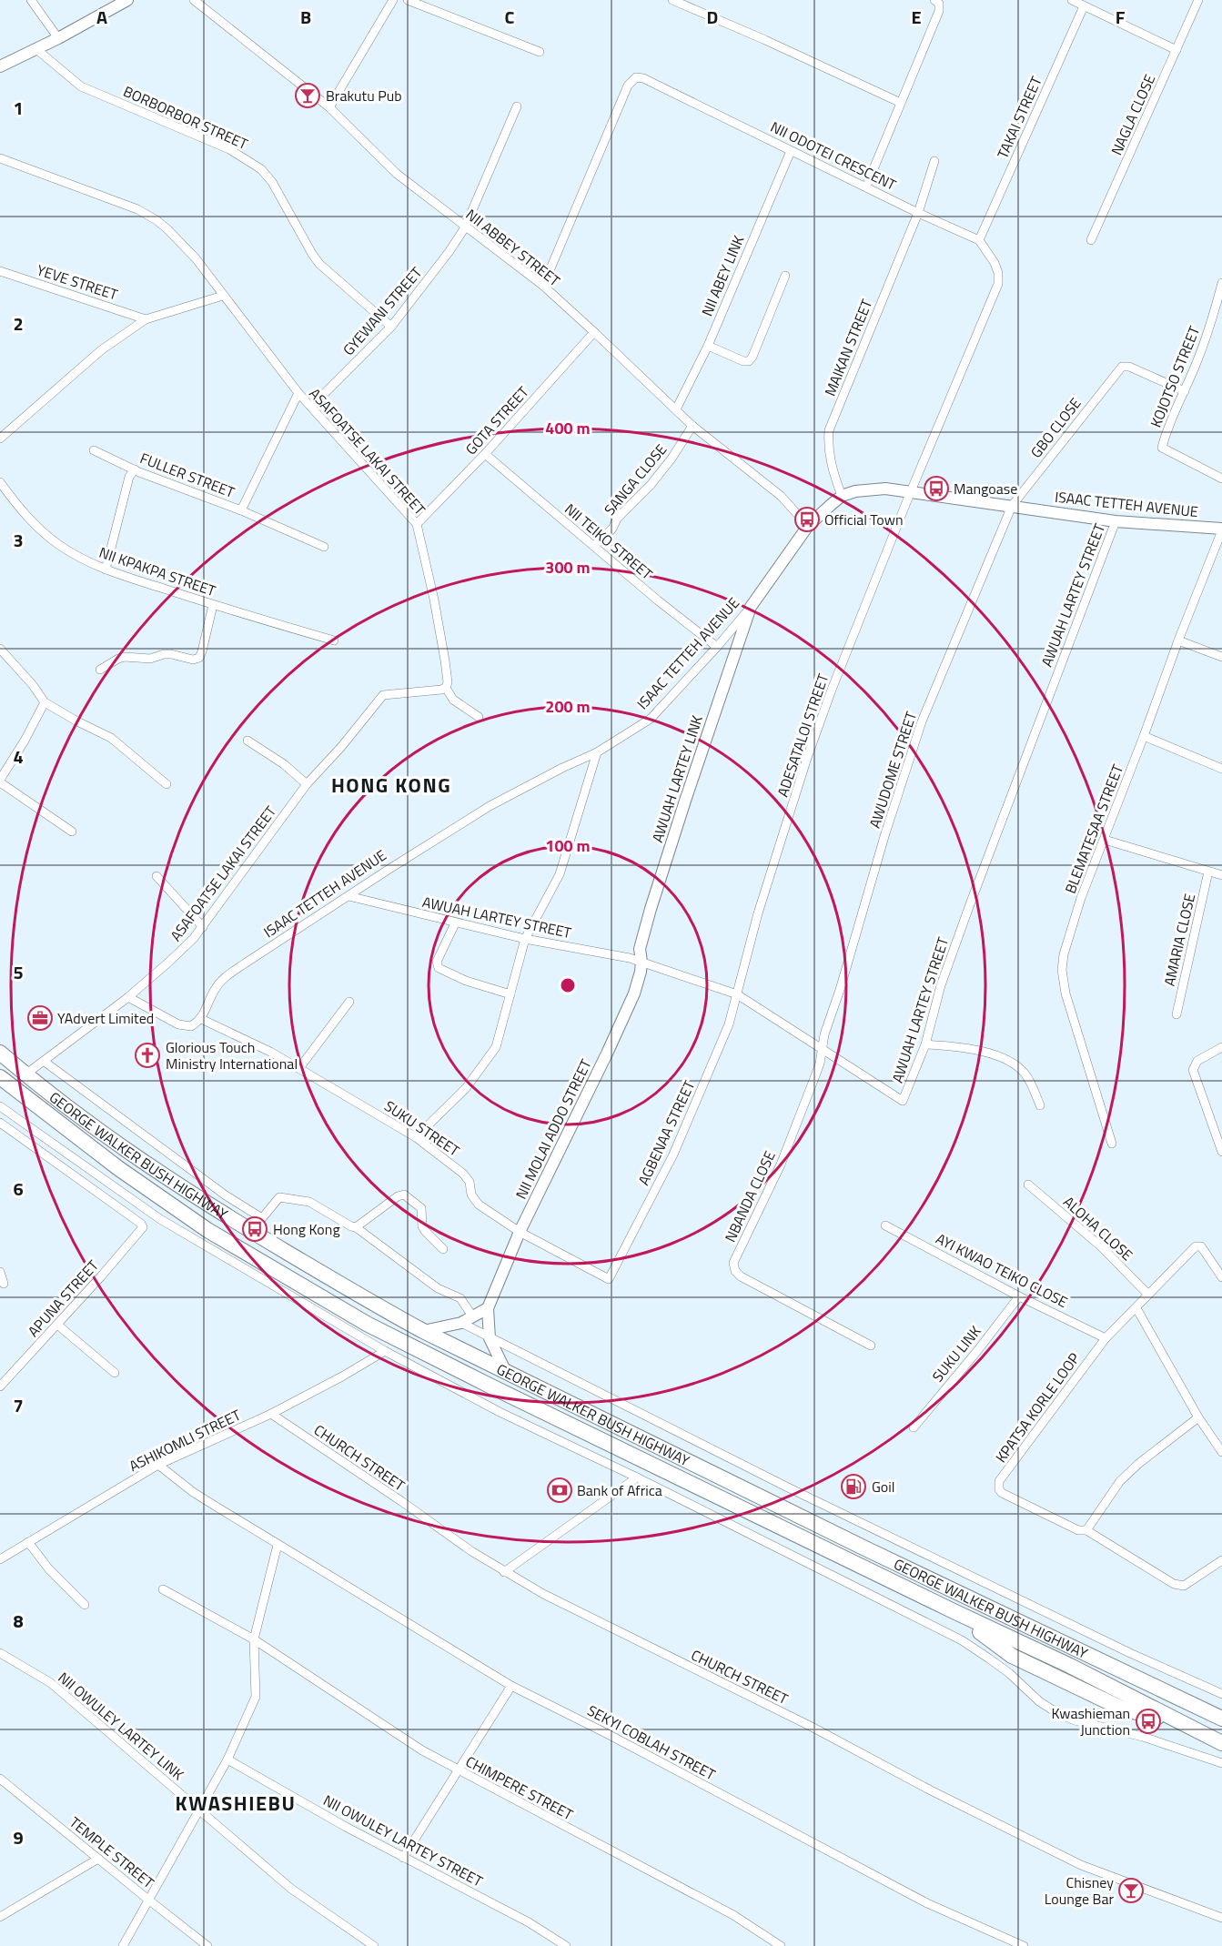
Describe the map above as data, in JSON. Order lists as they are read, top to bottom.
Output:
{
  "streets": {
    "highway": ["GEORGE WALKER BUSH HIGHWAY"],
    "street": [
      "NAGLA CLOSE",
      "BORBORBOR STREET",
      "TAKAI STREET",
      "NII ODOTEI CRESCENT",
      "NII ABBEY STREET",
      "NII ABEY LINK",
      "YEVE STREET",
      "GYEWANI STREET",
      "MAIKAN STREET",
      "KOJOTSO STREET",
      "GOTA STREET",
      "GBO CLOSE",
      "ASAFOATSE LAKAI STREET",
      "FULLER STREET",
      "SANGA CLOSE",
      "ISAAC TETTEH AVENUE",
      "NII TEIKO STREET",
      "NII KPAKPA STREET",
      "AWUAH LARTEY STREET",
      "ADESATALOI STREET",
      "AWUDOME STREET",
      "AWUAH LARTEY LINK",
      "BLEMATESAA STREET",
      "AMARIA CLOSE",
      "SUKU STREET",
      "NII MOLAI ADDO STREET",
      "AGBENAA STREET",
      "NBANDA CLOSE",
      "ALOHA CLOSE",
      "AYI KWAO TEIKO CLOSE",
      "APUNA STREET",
      "SUKU LINK",
      "KPATSA KORLE LOOP",
      "ASHIKOMLI STREET",
      "CHURCH STREET",
      "NII OWULEY LARTEY LINK",
      "SEKYI COBLAH STREET",
      "CHIMPERE STREET",
      "NII OWULEY LARTEY STREET",
      "TEMPLE STREET"
    ]
  },
  "crossings": [
    ["BORBORBOR STREET", "GYEWANI STREET"],
    ["TAKAI STREET", "NII ODOTEI CRESCENT"],
    ["NII ODOTEI CRESCENT", "NII ABBEY STREET"],
    ["NII ODOTEI CRESCENT", "NII ABEY LINK"],
    ["NII ODOTEI CRESCENT", "MAIKAN STREET"],
    ["NII ABBEY STREET", "NII ABEY LINK"],
    ["NII ABBEY STREET", "GYEWANI STREET"],
    ["NII ABBEY STREET", "GOTA STREET"],
    ["NII ABBEY STREET", "SANGA CLOSE"],
    ["NII ABBEY STREET", "ISAAC TETTEH AVENUE"],
    ["GYEWANI STREET", "ASAFOATSE LAKAI STREET"],
    ["MAIKAN STREET", "ISAAC TETTEH AVENUE"],
    ["KOJOTSO STREET", "GBO CLOSE"],
    ["GOTA STREET", "ASAFOATSE LAKAI STREET"],
    ["GOTA STREET", "NII TEIKO STREET"],
    ["GBO CLOSE", "ISAAC TETTEH AVENUE"],
    ["GBO CLOSE", "AWUDOME STREET"],
    ["ASAFOATSE LAKAI STREET", "FULLER STREET"],
    ["ASAFOATSE LAKAI STREET", "GEORGE WALKER BUSH HIGHWAY"],
    ["SANGA CLOSE", "NII TEIKO STREET"],
    ["ISAAC TETTEH AVENUE", "NII TEIKO STREET"],
    ["ISAAC TETTEH AVENUE", "AWUAH LARTEY STREET"],
    ["ISAAC TETTEH AVENUE", "ADESATALOI STREET"],
    ["ISAAC TETTEH AVENUE", "AWUDOME STREET"],
    ["ISAAC TETTEH AVENUE", "AWUAH LARTEY LINK"],
    ["ISAAC TETTEH AVENUE", "BLEMATESAA STREET"],
    ["ISAAC TETTEH AVENUE", "SUKU STREET"],
    ["AWUAH LARTEY STREET", "ADESATALOI STREET"],
    ["AWUAH LARTEY STREET", "AWUDOME STREET"],
    ["AWUAH LARTEY STREET", "AWUAH LARTEY LINK"],
    ["AWUAH LARTEY STREET", "NII MOLAI ADDO STREET"],
    ["AWUAH LARTEY STREET", "AGBENAA STREET"],
    ["AWUAH LARTEY STREET", "NBANDA CLOSE"],
    ["ADESATALOI STREET", "AGBENAA STREET"],
    ["AWUDOME STREET", "NBANDA CLOSE"],
    ["AWUAH LARTEY LINK", "NII MOLAI ADDO STREET"],
    ["SUKU STREET", "NII MOLAI ADDO STREET"],
    ["SUKU STREET", "AGBENAA STREET"],
    ["NII MOLAI ADDO STREET", "GEORGE WALKER BUSH HIGHWAY"],
    ["ALOHA CLOSE", "KPATSA KORLE LOOP"],
    ["AYI KWAO TEIKO CLOSE", "SUKU LINK"],
    ["AYI KWAO TEIKO CLOSE", "KPATSA KORLE LOOP"],
    ["ASHIKOMLI STREET", "CHURCH STREET"],
    ["ASHIKOMLI STREET", "SEKYI COBLAH STREET"]
  ],
  "districts": ["HONG KONG", "KWASHIEBU"],
  "places": {
    "bar": ["Brakutu Pub", "Chisney Lounge Bar"],
    "bus stop": [
      "Mangoase",
      "Official Town",
      "Hong Kong",
      "Kwashieman Junction"
    ],
    "office": ["YAdvert Limited"],
    "church": ["Glorious Touch Ministry International"],
    "fuel station": ["Goil"],
    "bank": ["Bank of Africa"]
  },
  "grid": {
    "columns": [
      "A",
      "B",
      "C",
      "D",
      "E",
      "F"
    ],
    "rows": [
      "1",
      "2",
      "3",
      "4",
      "5",
      "6",
      "7",
      "8",
      "9"
    ]
  },
  "rings": [
    "400 m",
    "300 m",
    "200 m",
    "100 m"
  ]
}
